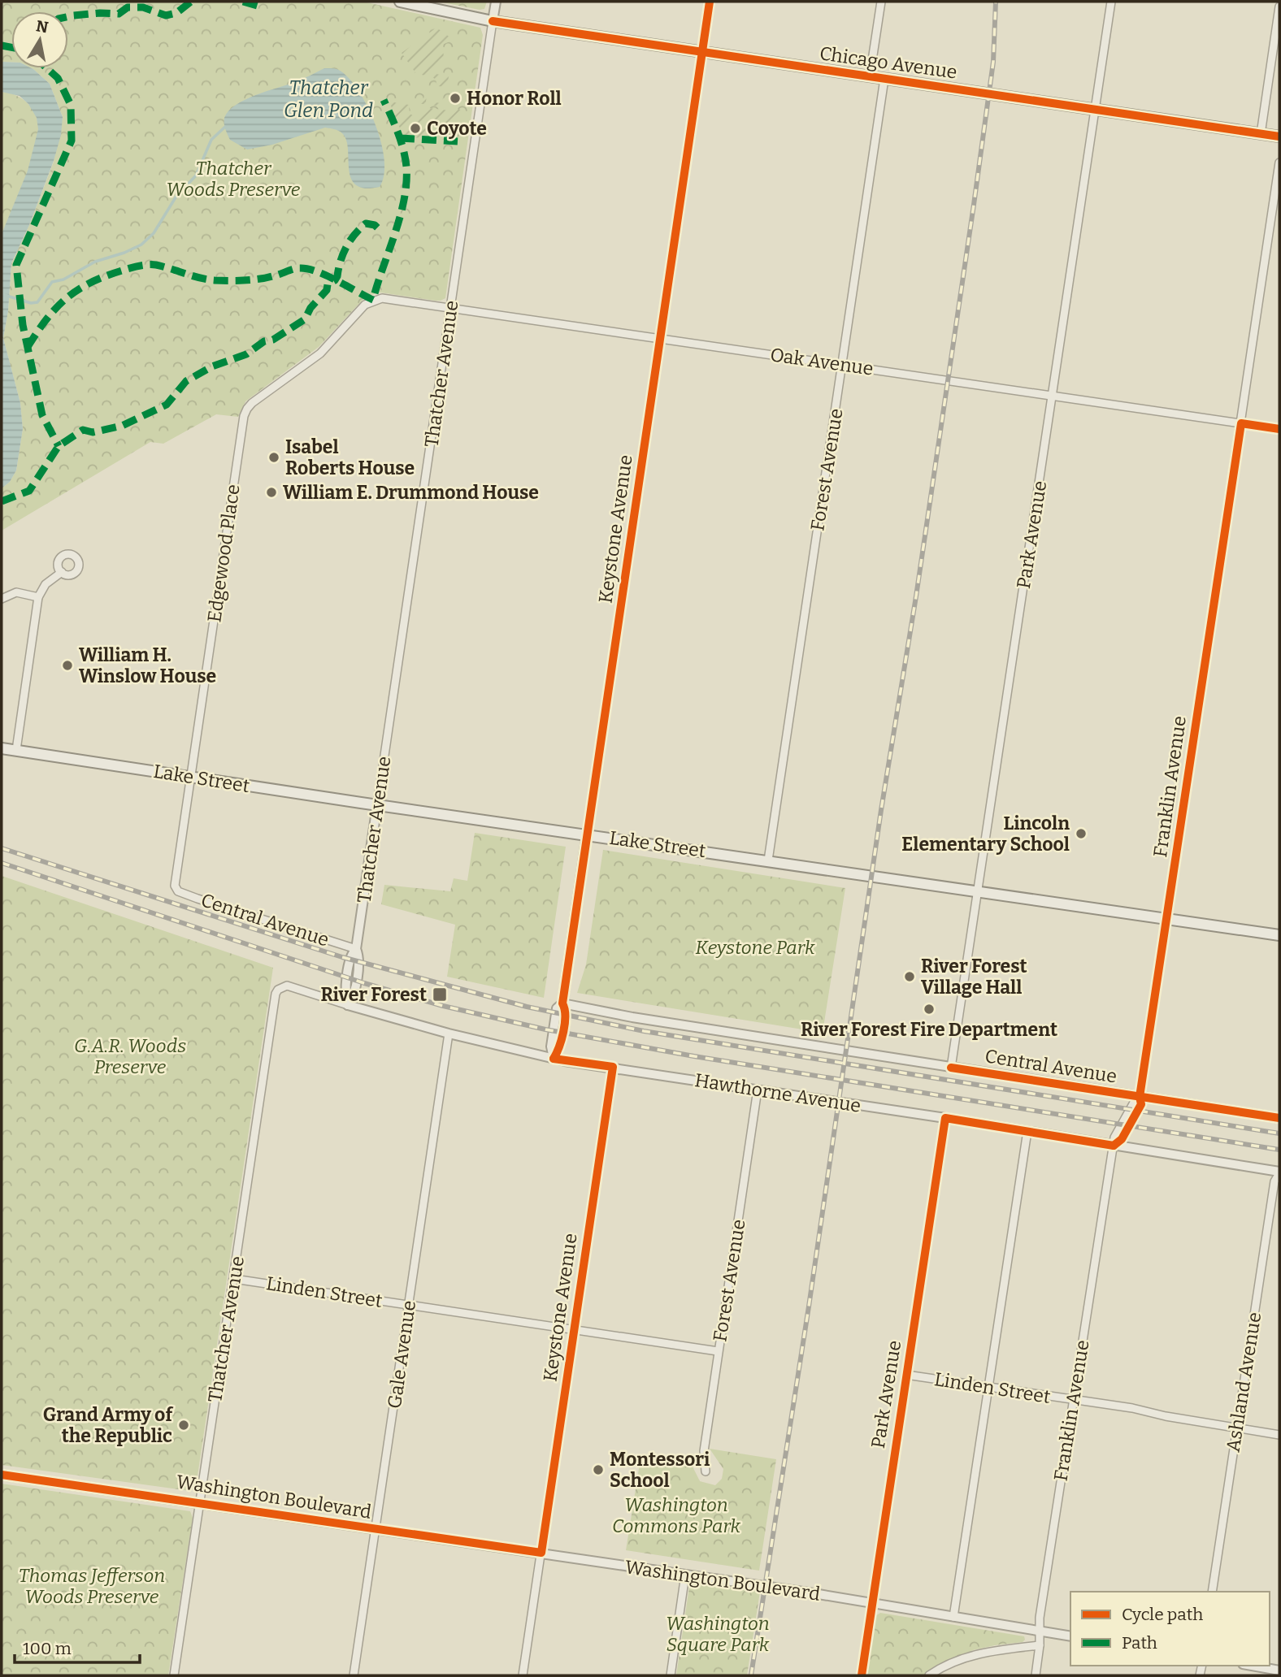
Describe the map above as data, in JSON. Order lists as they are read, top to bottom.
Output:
{
  "streets": {
    "main road": ["Chicago Avenue", "Lake Street"],
    "street": [
      "Oak Avenue",
      "Thatcher Avenue",
      "Forest Avenue",
      "Keystone Avenue",
      "Park Avenue",
      "Edgewood Place",
      "Franklin Avenue",
      "Central Avenue",
      "Hawthorne Avenue",
      "Linden Street",
      "Gale Avenue",
      "Ashland Avenue",
      "Washington Boulevard"
    ]
  },
  "crossings": [
    ["Chicago Avenue", "Thatcher Avenue"],
    ["Chicago Avenue", "Forest Avenue"],
    ["Chicago Avenue", "Keystone Avenue"],
    ["Chicago Avenue", "Park Avenue"],
    ["Oak Avenue", "Thatcher Avenue"],
    ["Oak Avenue", "Forest Avenue"],
    ["Oak Avenue", "Keystone Avenue"],
    ["Oak Avenue", "Park Avenue"],
    ["Oak Avenue", "Edgewood Place"],
    ["Oak Avenue", "Franklin Avenue"],
    ["Thatcher Avenue", "Lake Street"],
    ["Thatcher Avenue", "Central Avenue"],
    ["Thatcher Avenue", "Hawthorne Avenue"],
    ["Thatcher Avenue", "Linden Street"],
    ["Thatcher Avenue", "Washington Boulevard"],
    ["Forest Avenue", "Lake Street"],
    ["Forest Avenue", "Hawthorne Avenue"],
    ["Forest Avenue", "Linden Street"],
    ["Keystone Avenue", "Lake Street"],
    ["Keystone Avenue", "Central Avenue"],
    ["Keystone Avenue", "Hawthorne Avenue"],
    ["Keystone Avenue", "Linden Street"],
    ["Keystone Avenue", "Washington Boulevard"],
    ["Park Avenue", "Lake Street"],
    ["Park Avenue", "Central Avenue"],
    ["Park Avenue", "Hawthorne Avenue"],
    ["Park Avenue", "Linden Street"],
    ["Park Avenue", "Washington Boulevard"],
    ["Edgewood Place", "Lake Street"],
    ["Edgewood Place", "Central Avenue"],
    ["Lake Street", "Franklin Avenue"],
    ["Franklin Avenue", "Central Avenue"],
    ["Franklin Avenue", "Hawthorne Avenue"],
    ["Franklin Avenue", "Linden Street"],
    ["Franklin Avenue", "Washington Boulevard"],
    ["Hawthorne Avenue", "Gale Avenue"],
    ["Hawthorne Avenue", "Ashland Avenue"],
    ["Linden Street", "Gale Avenue"],
    ["Linden Street", "Ashland Avenue"],
    ["Gale Avenue", "Washington Boulevard"]
  ],
  "water": ["Thatcher Glen Pond"],
  "parks": [
    "Thatcher Woods Preserve",
    "Keystone Park",
    "G.A.R. Woods Preserve",
    "Washington Commons Park",
    "Thomas Jefferson Woods Preserve",
    "Washington Square Park"
  ],
  "places": {
    "other": [
      "Honor Roll",
      "Coyote",
      "Isabel Roberts House",
      "William E. Drummond House",
      "William H. Winslow House",
      "Lincoln Elementary School",
      "River Forest Village Hall",
      "River Forest Fire Department",
      "Grand Army of the Republic",
      "Montessori School"
    ],
    "transit": ["River Forest"]
  },
  "legend": ["Cycle path", "Path"],
  "scale_bar": "100 m",
  "north": "top"
}
